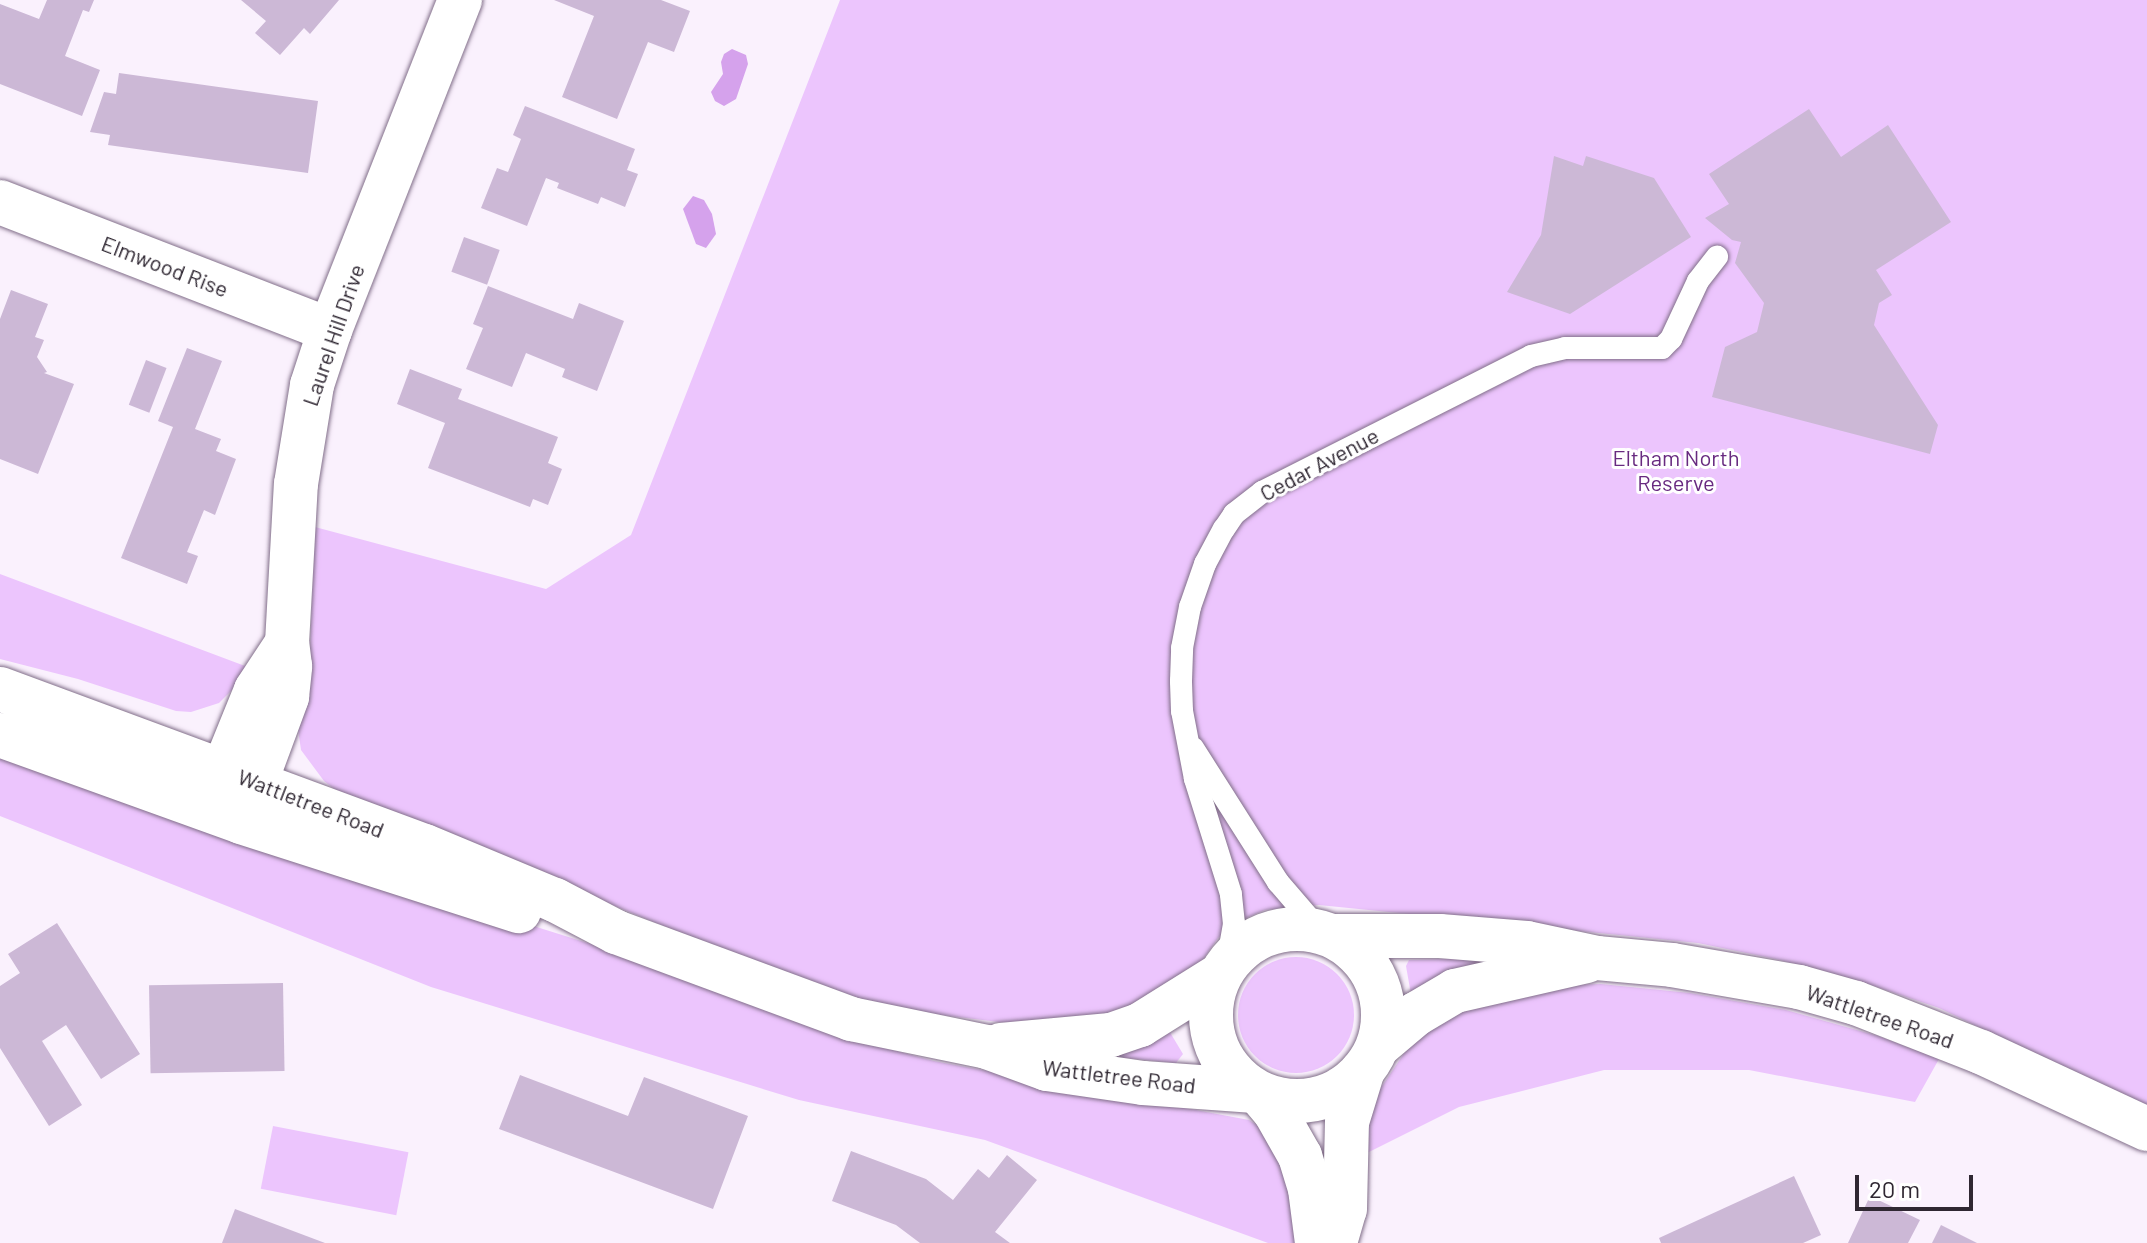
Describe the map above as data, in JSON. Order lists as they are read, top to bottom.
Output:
{
  "streets": {
    "main road": ["Elmwood Rise", "Laurel Hill Drive", "Wattletree Road"],
    "lane": ["Cedar Avenue"]
  },
  "crossings": [
    ["Elmwood Rise", "Laurel Hill Drive"],
    ["Laurel Hill Drive", "Wattletree Road"],
    ["Cedar Avenue", "Wattletree Road"]
  ],
  "parks": ["Eltham North Reserve"],
  "scale_bar": "20 m"
}
